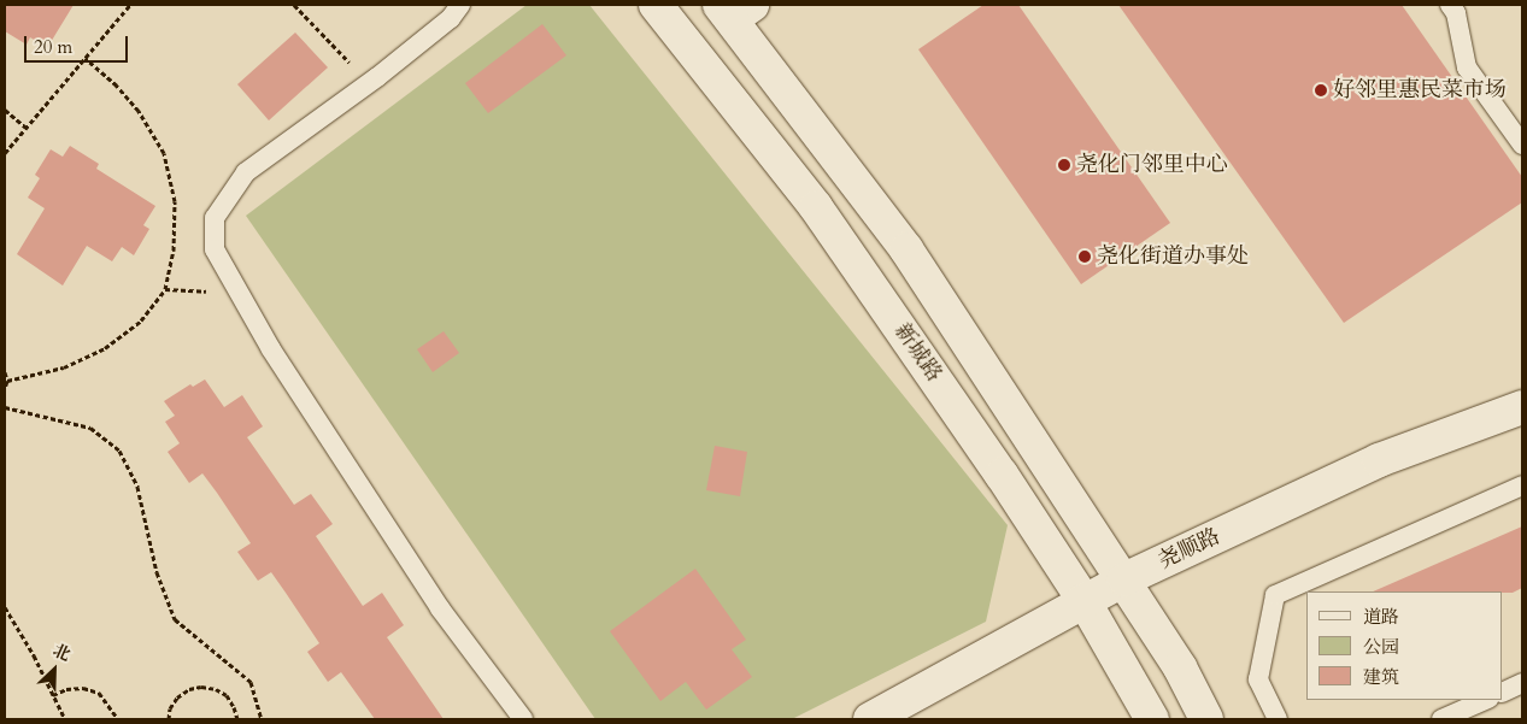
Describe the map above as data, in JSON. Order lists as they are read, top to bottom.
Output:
{
  "streets": {
    "main road": ["新城路", "尧顺路"]
  },
  "crossings": [
    ["新城路", "尧顺路"]
  ],
  "places": ["好邻里惠民菜市场", "尧化门邻里中心", "尧化街道办事处"],
  "legend": ["道路", "公园", "建筑"],
  "scale_bar": "20 m",
  "north": "top right"
}
